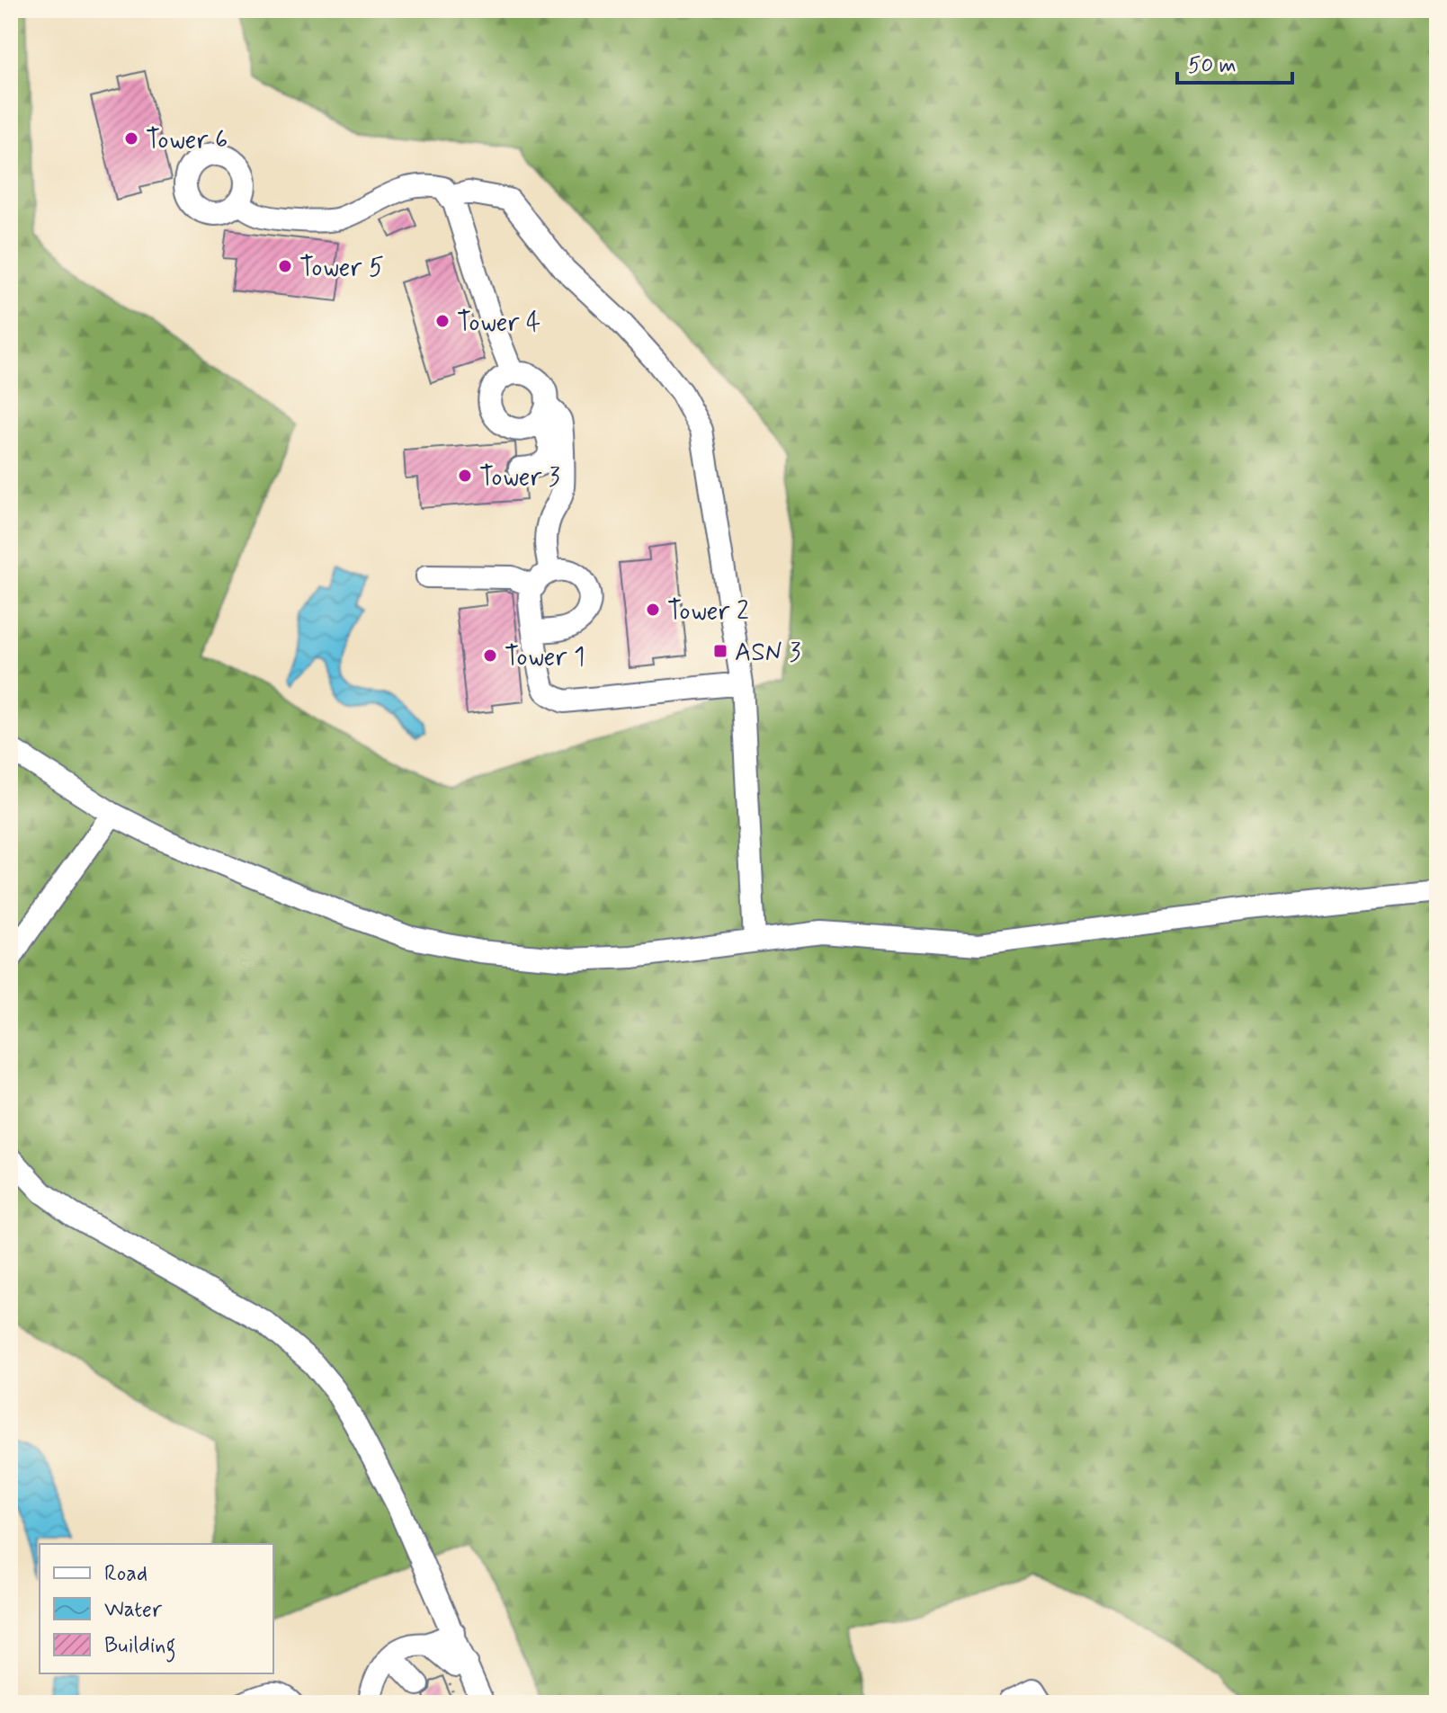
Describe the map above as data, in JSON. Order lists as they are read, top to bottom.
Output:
{
  "places": {
    "other": [
      "Tower 6",
      "Tower 5",
      "Tower 4",
      "Tower 3",
      "Tower 2",
      "Tower 1"
    ],
    "transit": ["ASN 3"]
  },
  "legend": ["Road", "Water", "Building"],
  "scale_bar": "50 m"
}
